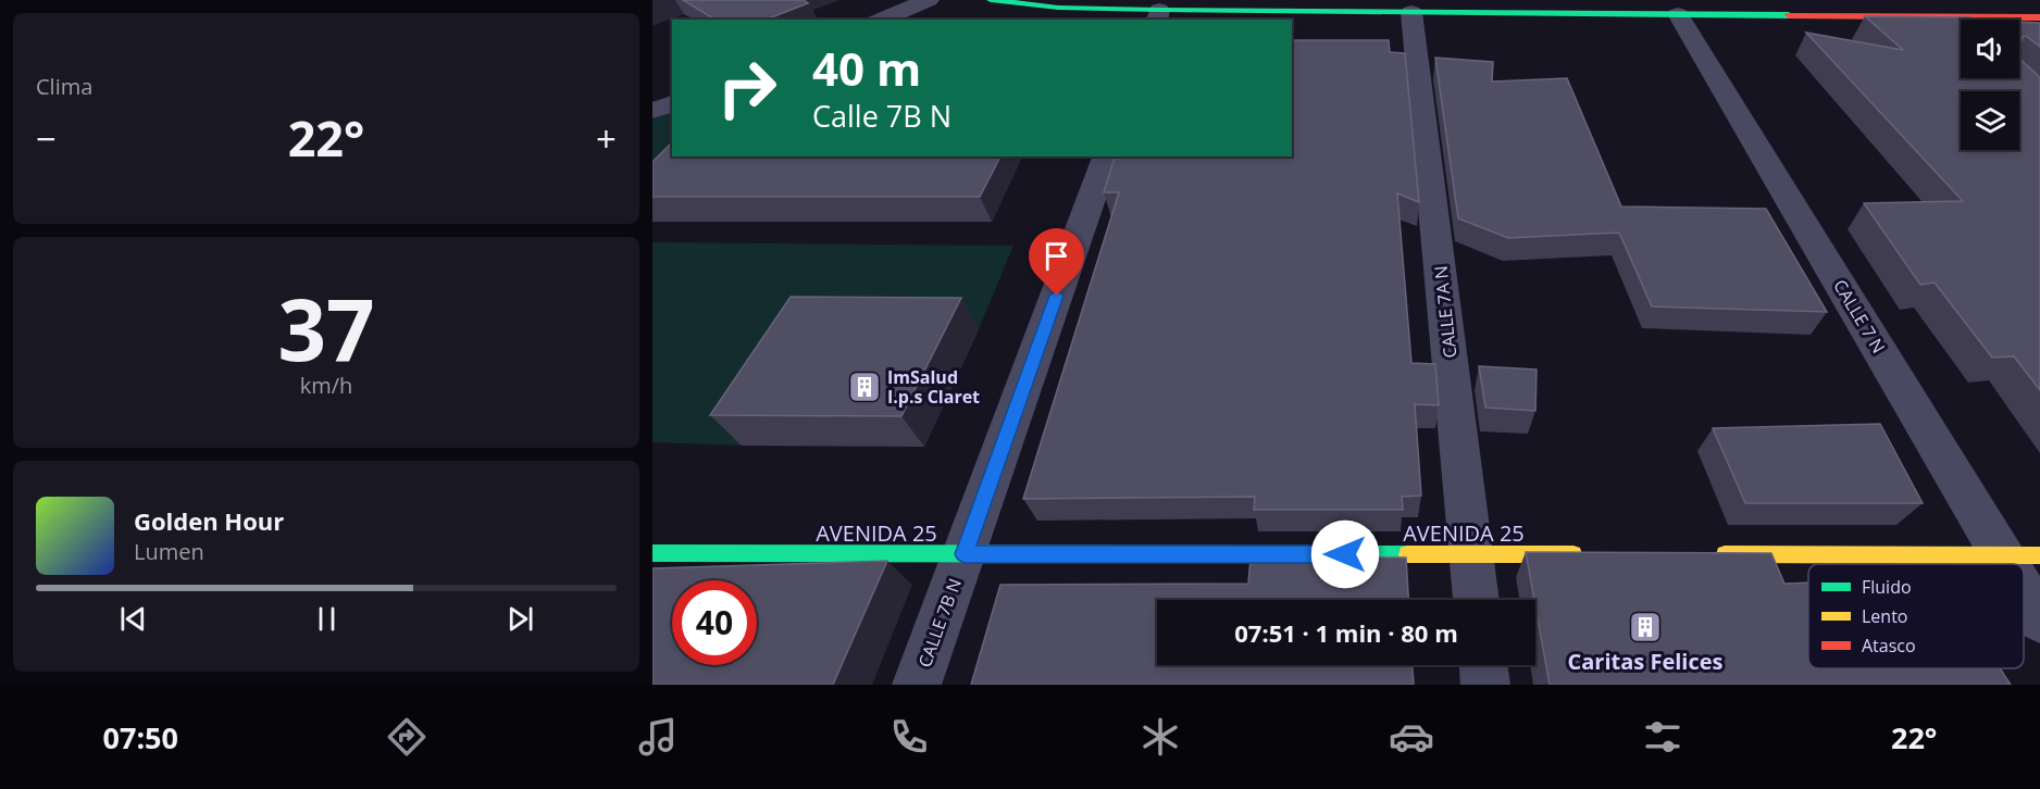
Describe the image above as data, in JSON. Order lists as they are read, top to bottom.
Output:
{
  "streets": {
    "street": [
      "CALLE 7A N",
      "CALLE 7 N",
      "AVENIDA 25",
      "CALLE 7B N"
    ]
  },
  "crossings": [
    ["CALLE 7A N", "AVENIDA 25"],
    ["AVENIDA 25", "CALLE 7B N"]
  ],
  "places": {
    "building": ["ImSalud I.p.s Claret", "Caritas Felices"]
  },
  "legend": ["Fluido", "Lento", "Atasco"],
  "page": {
    "tile": [
      "Clima",
      ["37", "km/h"]
    ],
    "turn": ["40 m", "Calle 7B N"],
    "heat": ["−", "22°", "+"],
    "song": ["Golden Hour", "Lumen"],
    "limit": "40",
    "trip": "07:51 · 1 min · 80 m",
    "tabs": ["07:50", "22°"]
  }
}
